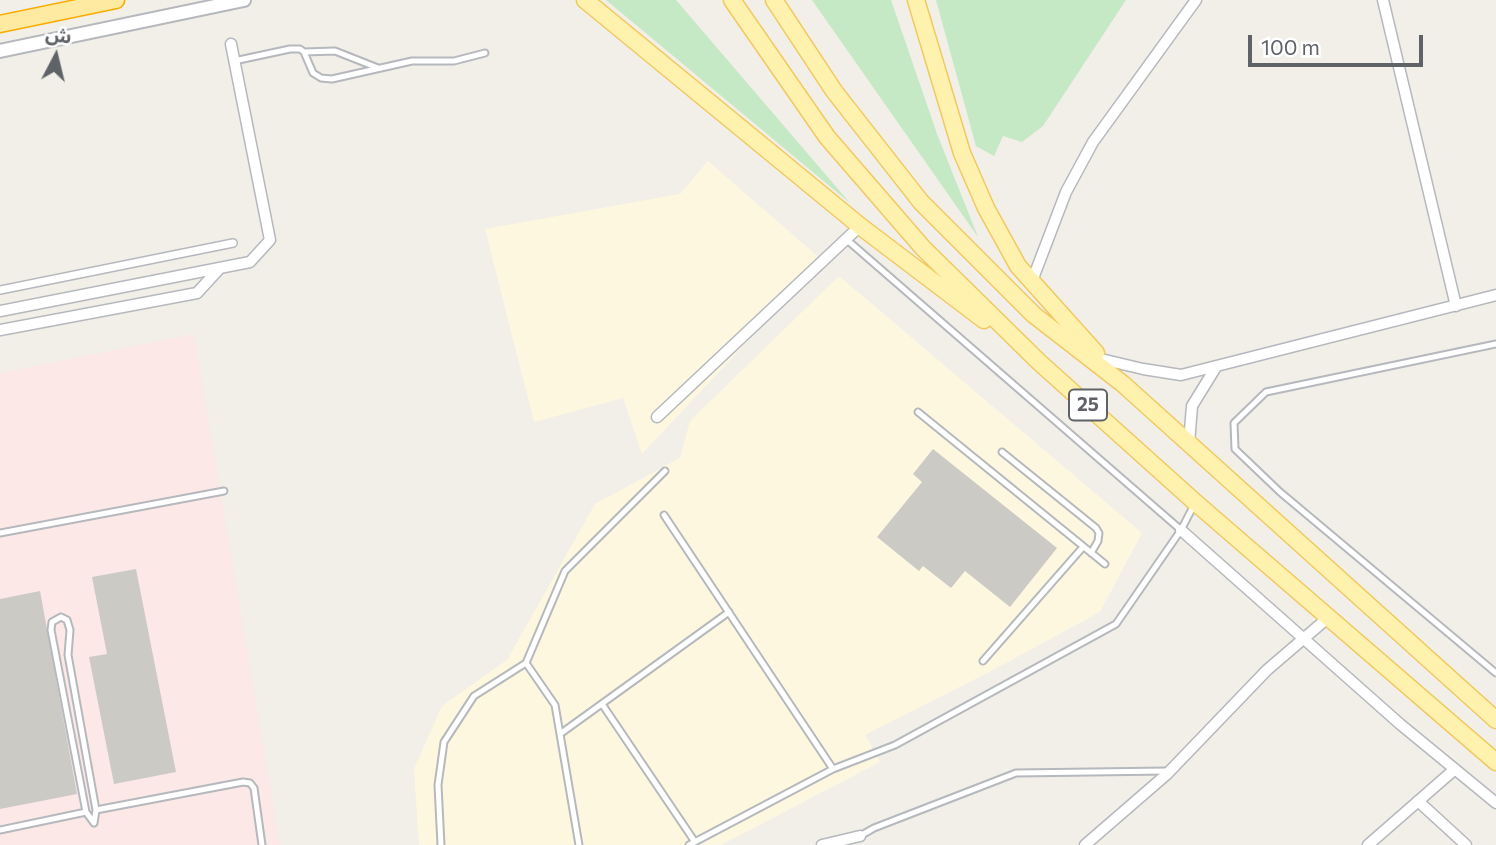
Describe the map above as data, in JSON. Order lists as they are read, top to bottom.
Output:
{
  "streets": {
    "main road": ["25"]
  },
  "scale_bar": "100 m",
  "north": "top"
}
